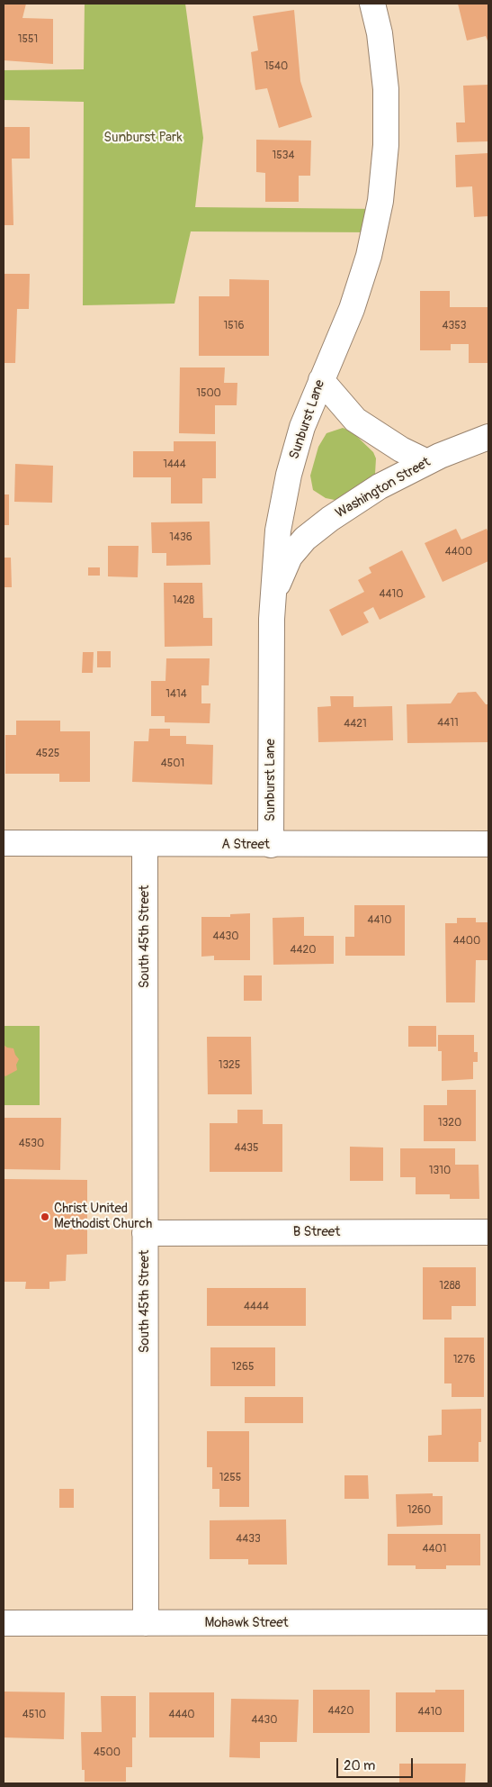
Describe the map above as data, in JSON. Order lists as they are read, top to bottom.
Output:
{
  "streets": {
    "street": [
      "Sunburst Lane",
      "Washington Street",
      "A Street",
      "South 45th Street",
      "B Street",
      "Mohawk Street"
    ]
  },
  "crossings": [
    ["Sunburst Lane", "Washington Street"],
    ["Sunburst Lane", "A Street"],
    ["A Street", "South 45th Street"],
    ["South 45th Street", "B Street"],
    ["South 45th Street", "Mohawk Street"]
  ],
  "parks": ["Sunburst Park"],
  "places": ["Christ United Methodist Church"],
  "house_numbers": [
    "1551",
    "1540",
    "1534",
    "1516",
    "4353",
    "1500",
    "1444",
    "1436",
    "4400",
    "4410",
    "1428",
    "1414",
    "4411",
    "4421",
    "4525",
    "4501",
    "4410",
    "4430",
    "4400",
    "4420",
    "1325",
    "1320",
    "4530",
    "4435",
    "1310",
    "1288",
    "4444",
    "1276",
    "1265",
    "1255",
    "1260",
    "4433",
    "4401",
    "4420",
    "4410",
    "4510",
    "4440",
    "4430",
    "4500"
  ],
  "scale_bar": "20 m"
}
